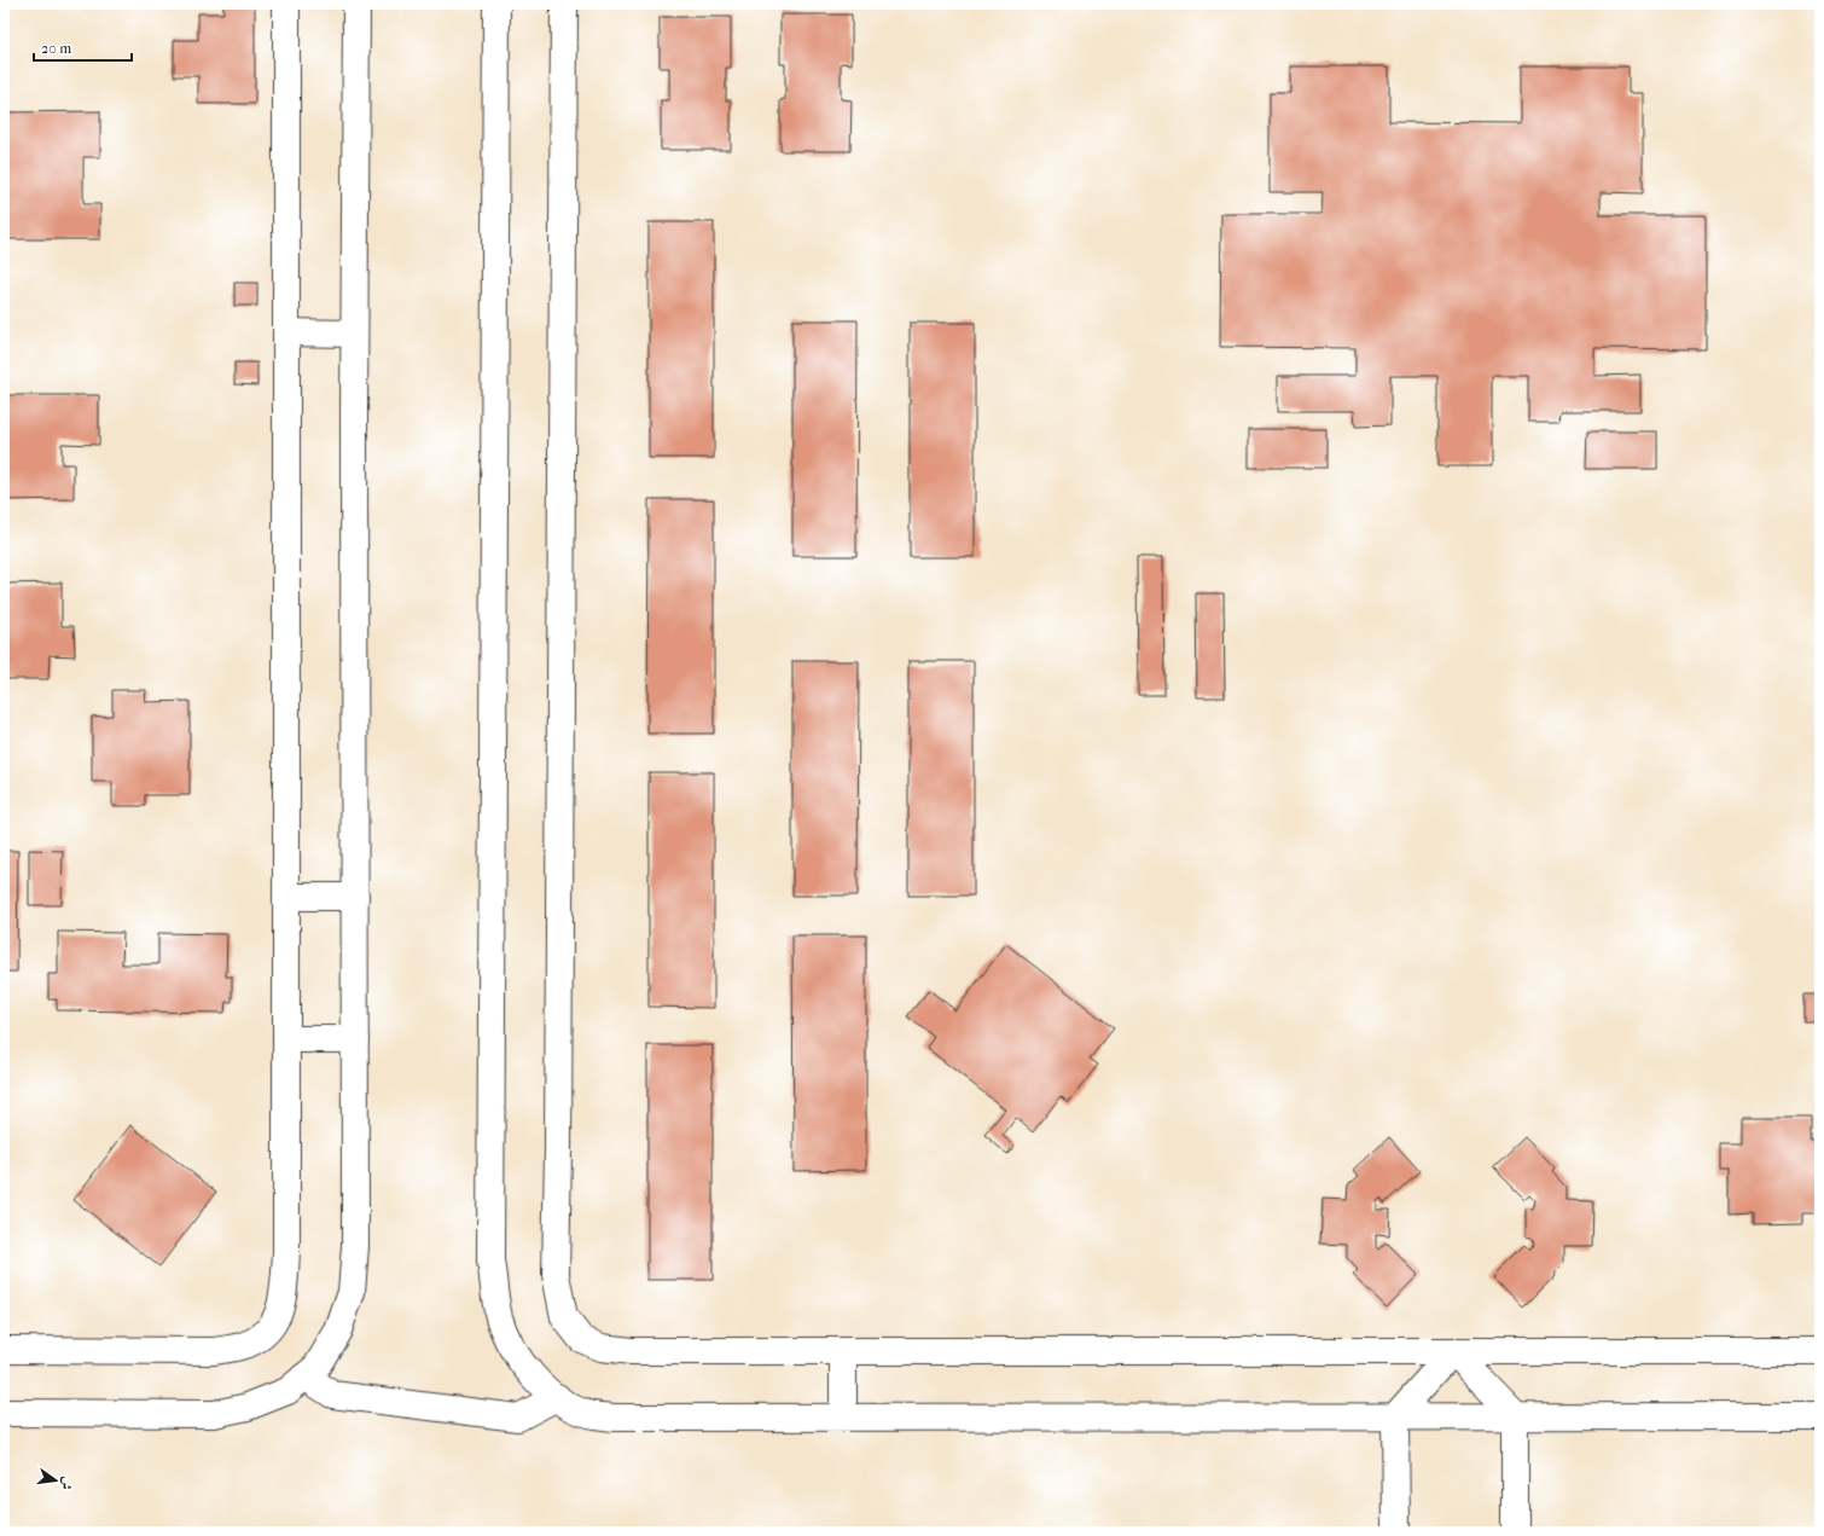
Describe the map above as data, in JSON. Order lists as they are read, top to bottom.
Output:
{
  "scale_bar": "20 m",
  "north": "right"
}
